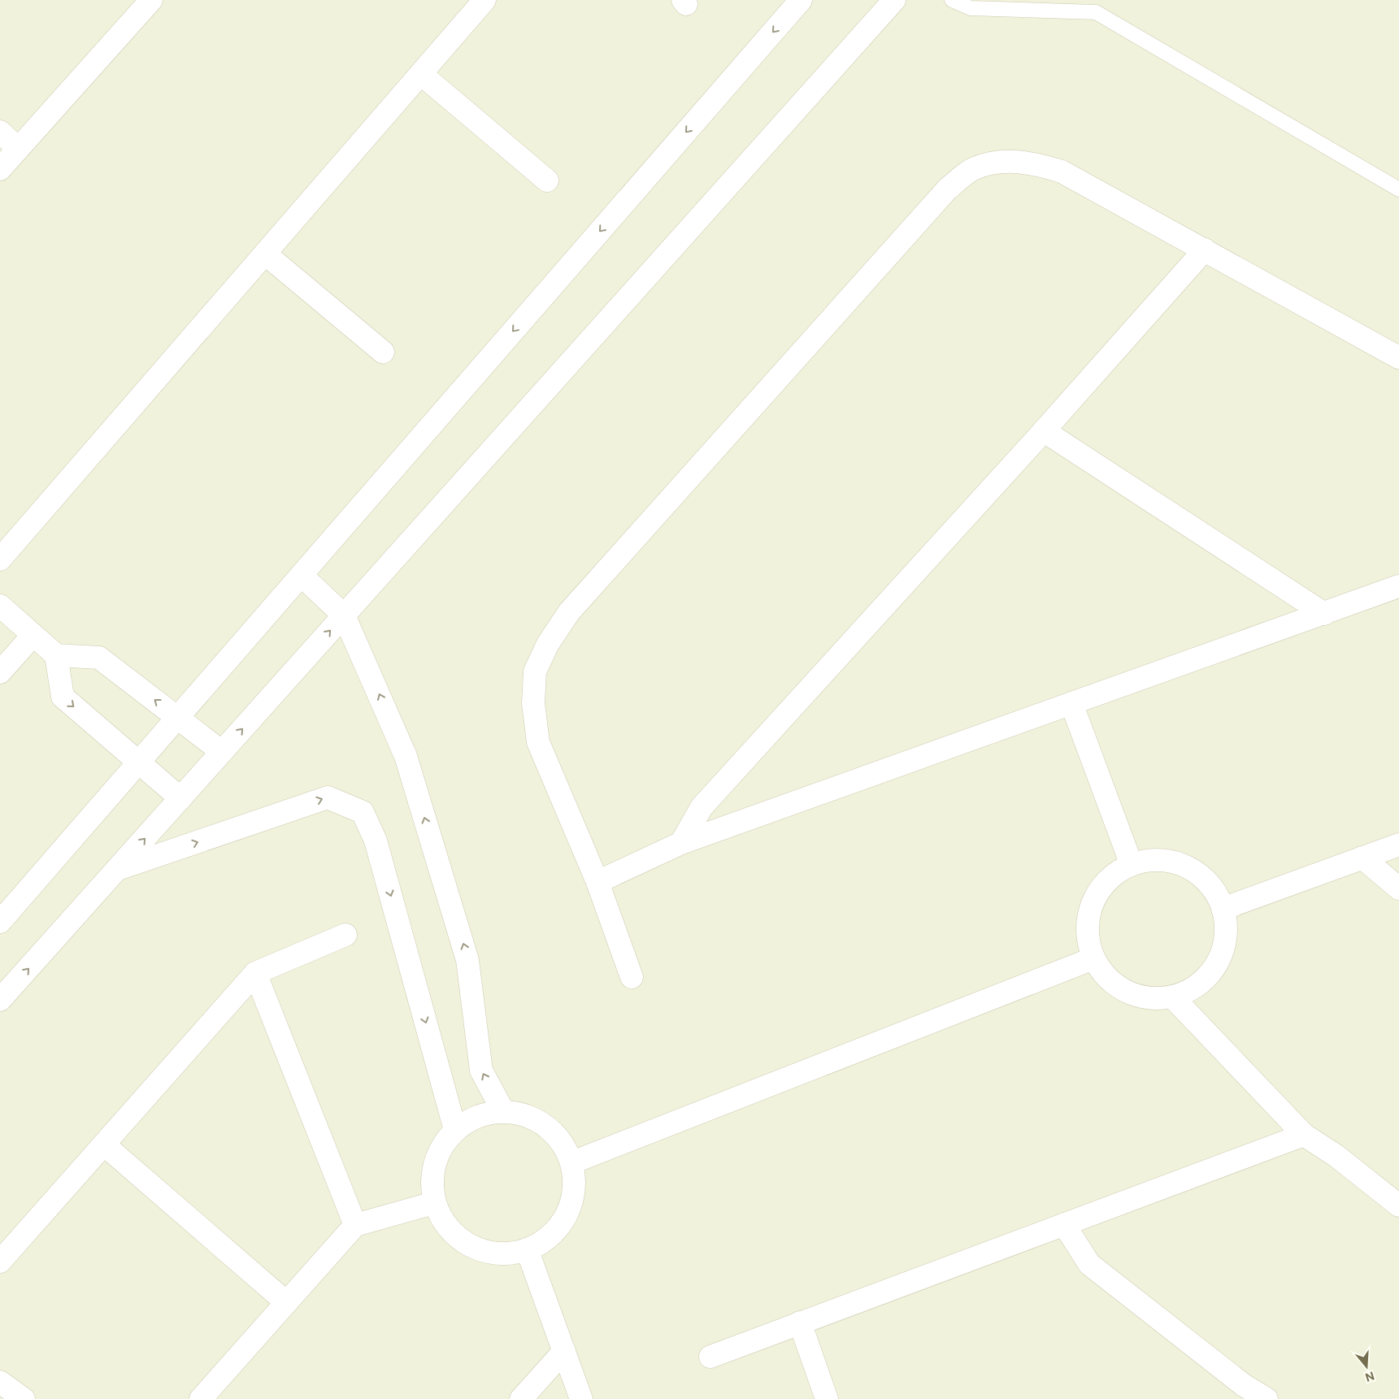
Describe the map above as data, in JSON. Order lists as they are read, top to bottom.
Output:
{
  "north": "bottom"
}
